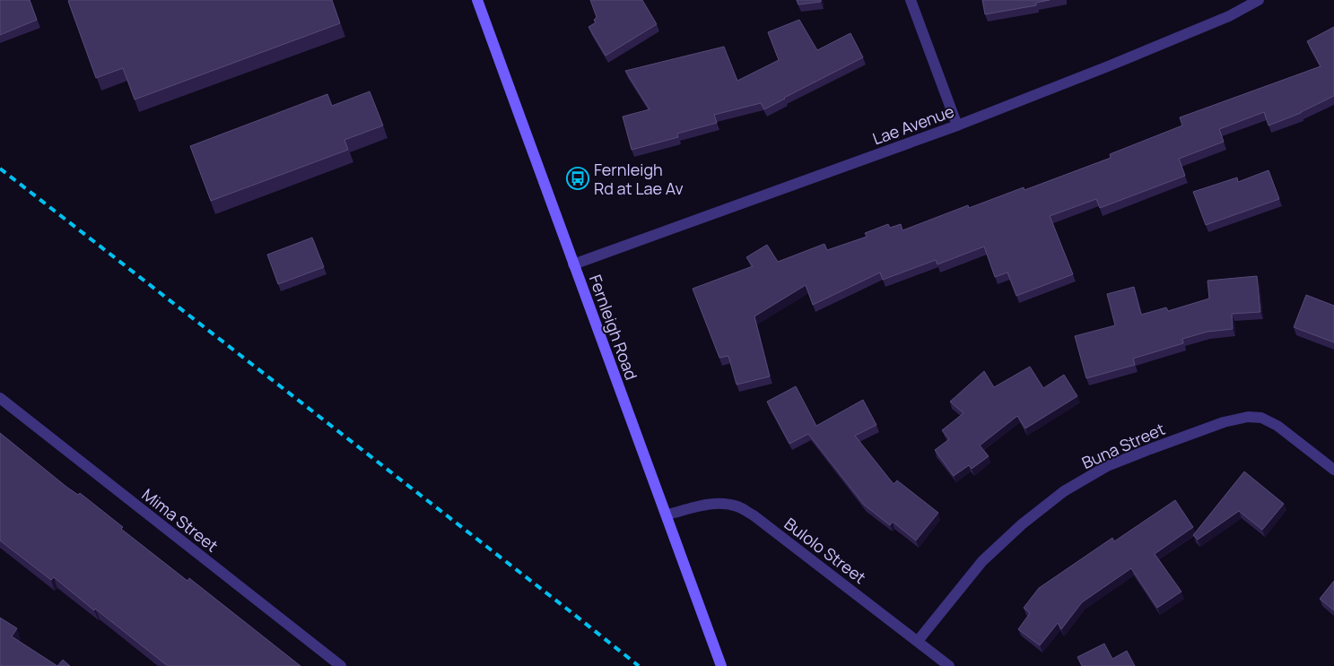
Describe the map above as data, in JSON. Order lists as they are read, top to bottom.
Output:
{
  "streets": {
    "street": [
      "Lae Avenue",
      "Fernleigh Road",
      "Buna Street",
      "Mima Street",
      "Bulolo Street"
    ]
  },
  "crossings": [
    ["Lae Avenue", "Fernleigh Road"],
    ["Fernleigh Road", "Bulolo Street"],
    ["Buna Street", "Bulolo Street"]
  ],
  "places": {
    "bus stop": ["Fernleigh Rd at Lae Av"]
  }
}
